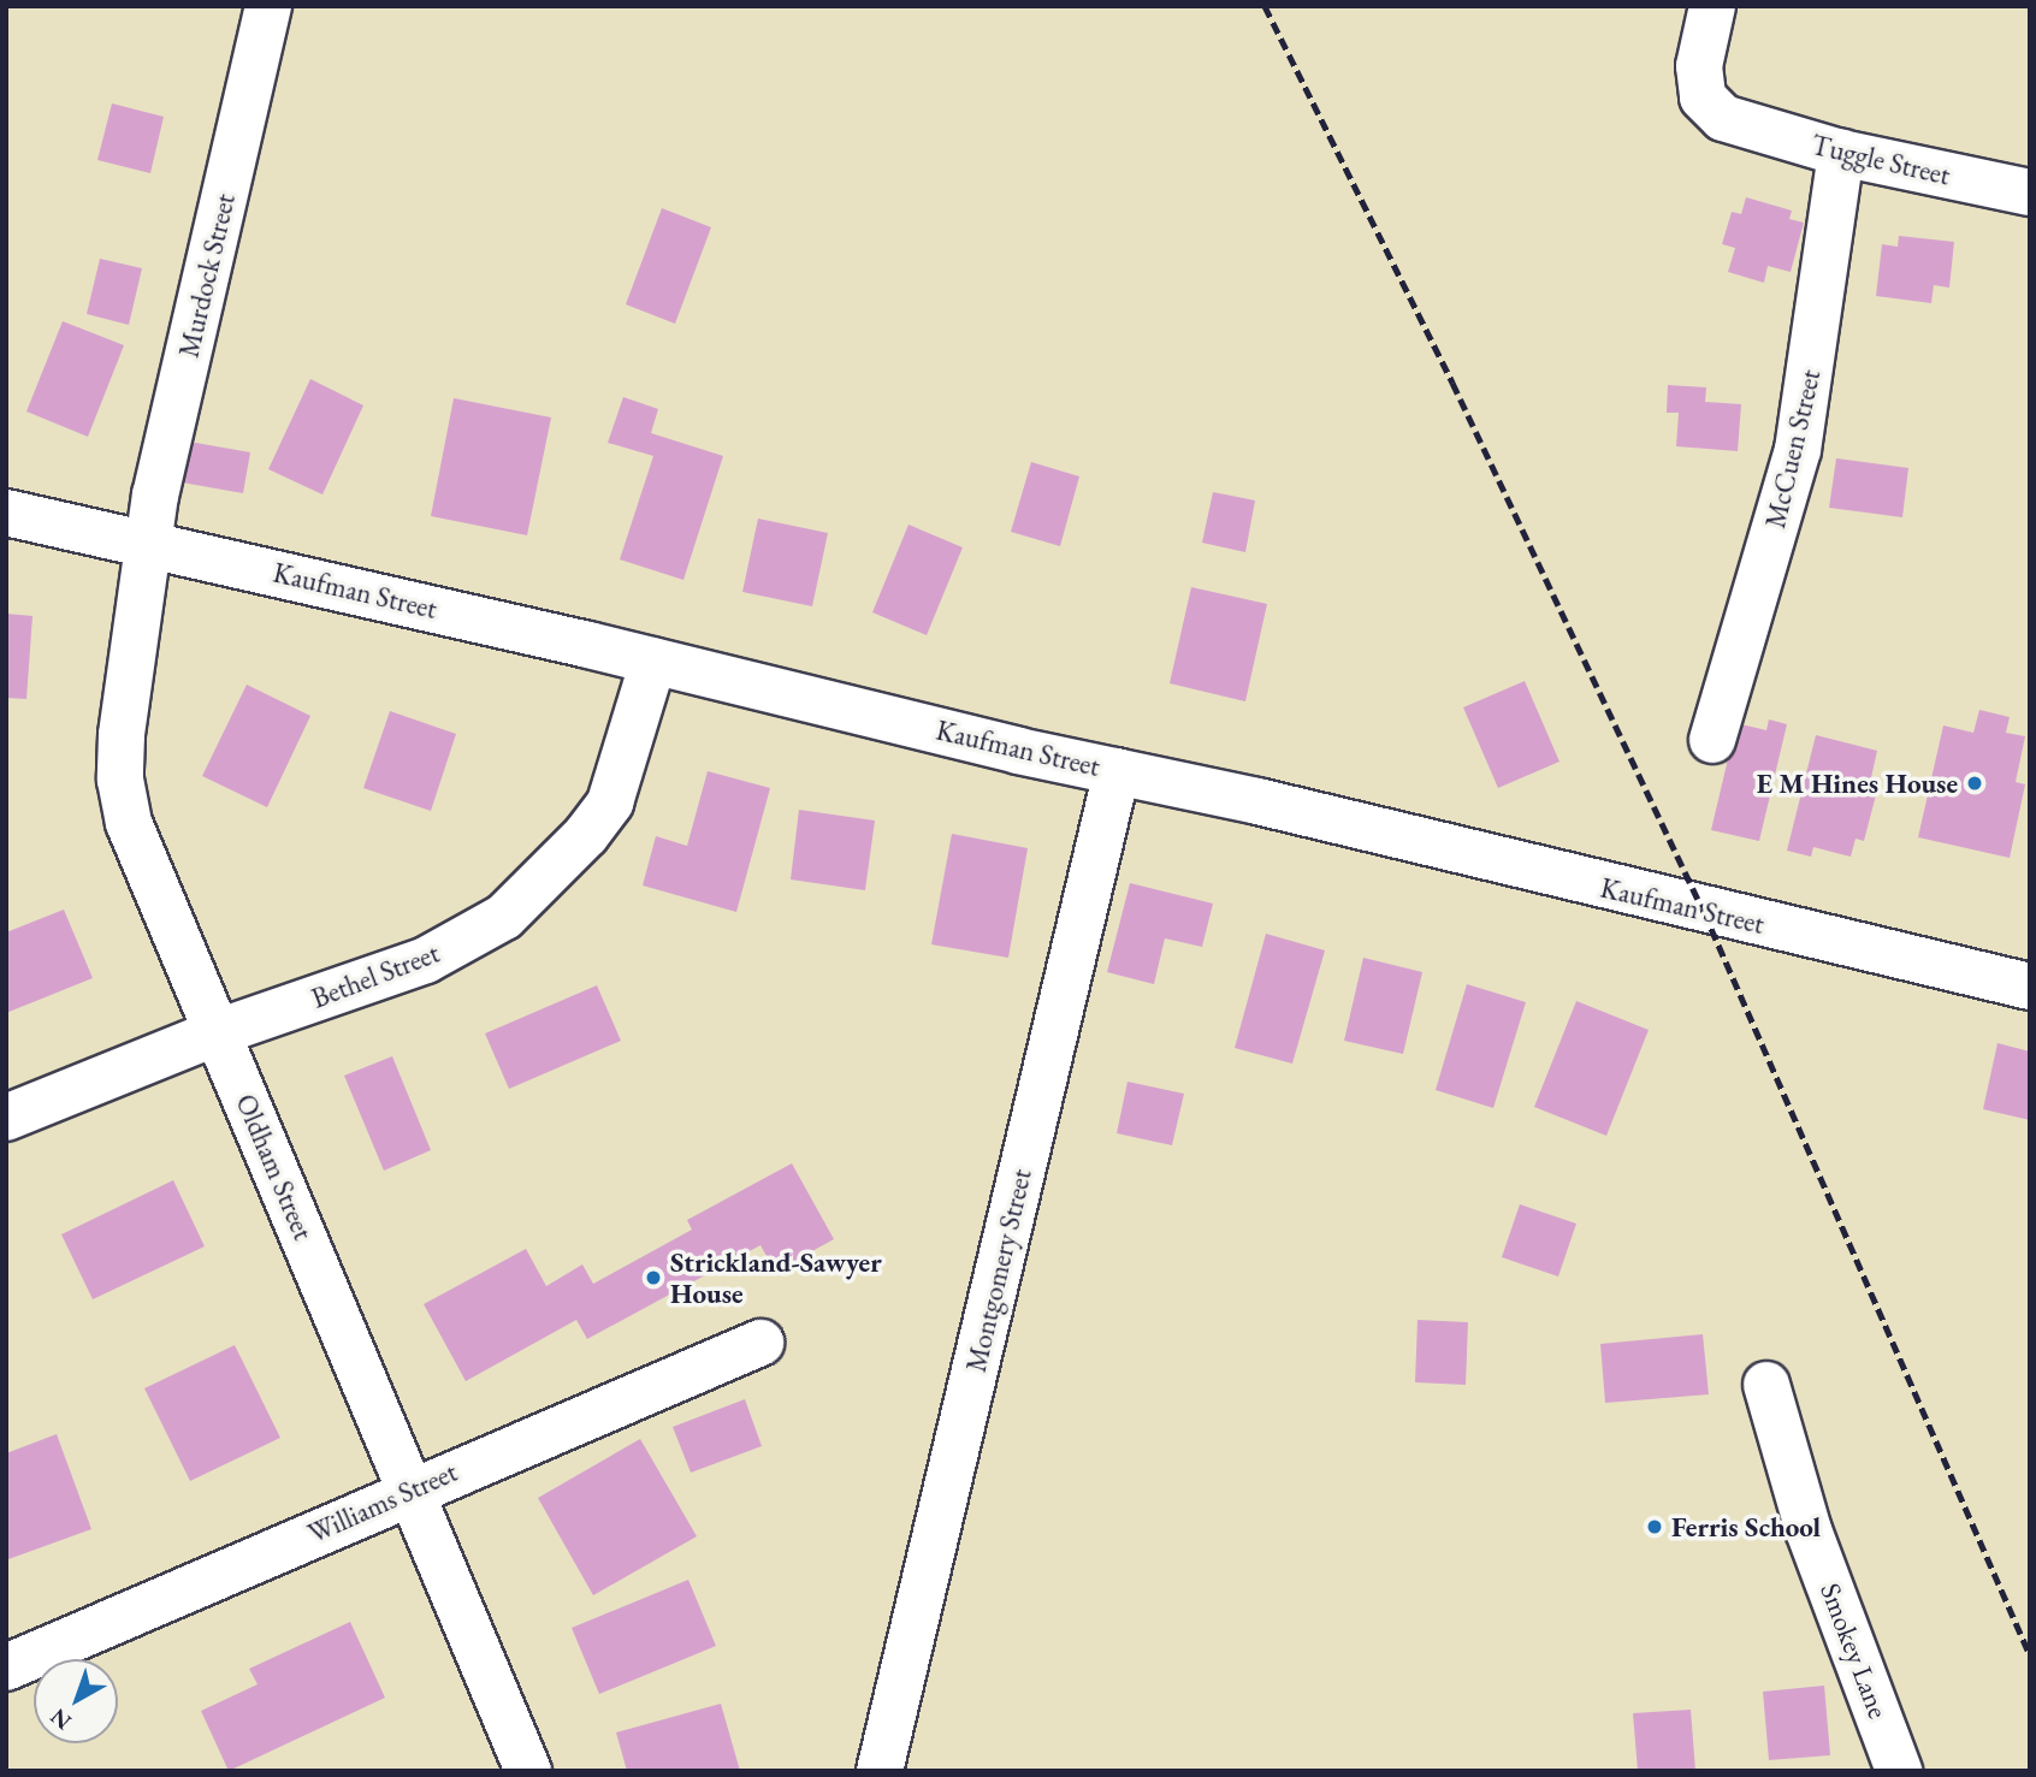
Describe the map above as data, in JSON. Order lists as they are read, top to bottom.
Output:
{
  "streets": {
    "street": [
      "Tuggle Street",
      "Murdock Street",
      "McCuen Street",
      "Kaufman Street",
      "Bethel Street",
      "Oldham Street",
      "Montgomery Street",
      "Williams Street",
      "Smokey Lane"
    ]
  },
  "crossings": [
    ["Tuggle Street", "McCuen Street"],
    ["Murdock Street", "Kaufman Street"],
    ["Murdock Street", "Oldham Street"],
    ["Kaufman Street", "Bethel Street"],
    ["Kaufman Street", "Oldham Street"],
    ["Kaufman Street", "Montgomery Street"],
    ["Bethel Street", "Oldham Street"],
    ["Oldham Street", "Williams Street"]
  ],
  "places": ["E M Hines House", "Strickland-Sawyer House", "Ferris School"],
  "north": "bottom left"
}
